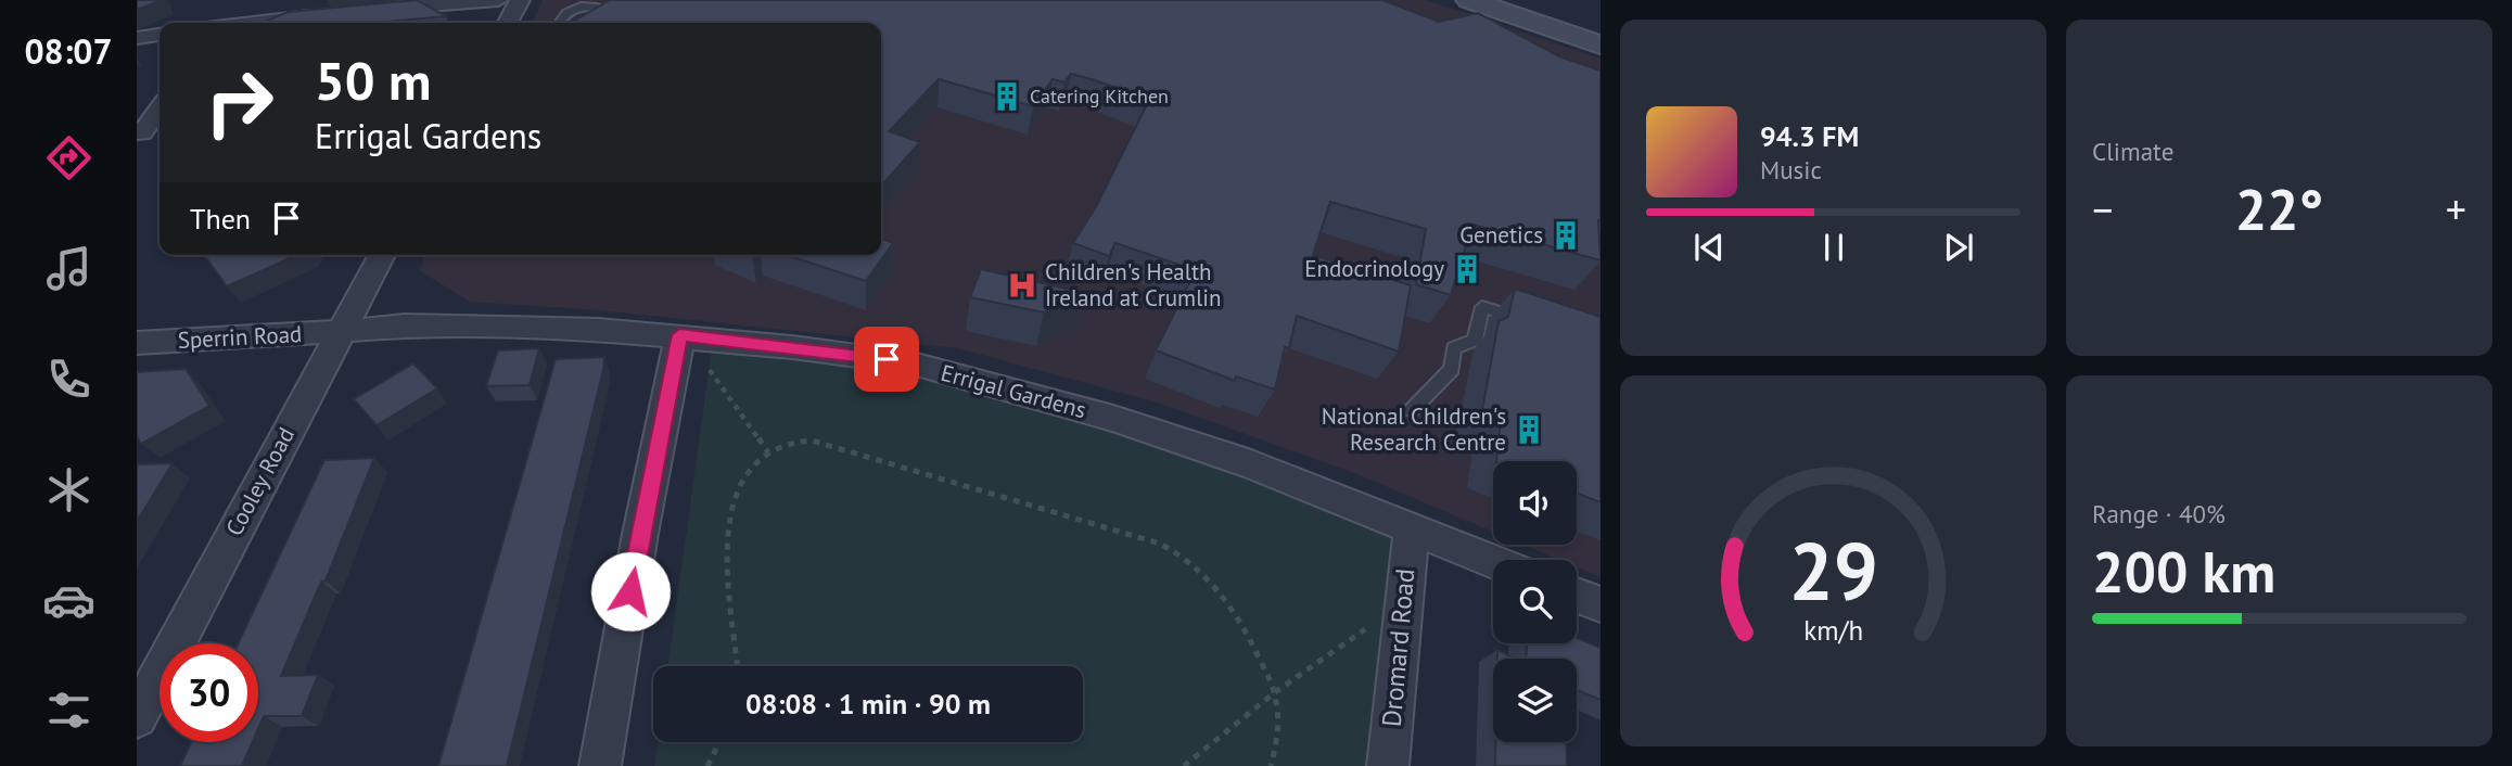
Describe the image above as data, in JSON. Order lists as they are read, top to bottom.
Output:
{
  "streets": {
    "street": [
      "Sperrin Road",
      "Errigal Gardens",
      "Cooley Road",
      "Dromard Road"
    ]
  },
  "crossings": [
    ["Sperrin Road", "Errigal Gardens"],
    ["Sperrin Road", "Cooley Road"],
    ["Errigal Gardens", "Cooley Road"],
    ["Errigal Gardens", "Dromard Road"]
  ],
  "places": {
    "building": [
      "Catering Kitchen",
      "Genetics",
      "Endocrinology",
      "National Children's Research Centre"
    ],
    "hospital": ["Children's Health Ireland at Crumlin"]
  },
  "page": {
    "tabs": "08:07",
    "tile": [
      "Climate",
      ["Range · 40%", "200 km"]
    ],
    "turn": ["50 m", "Errigal Gardens"],
    "song": ["94.3 FM", "Music"],
    "heat": ["−", "22°", "+"],
    "then": "Then",
    "limit": "30",
    "trip": "08:08 · 1 min · 90 m",
    "gauge": ["29", "km/h"]
  }
}
